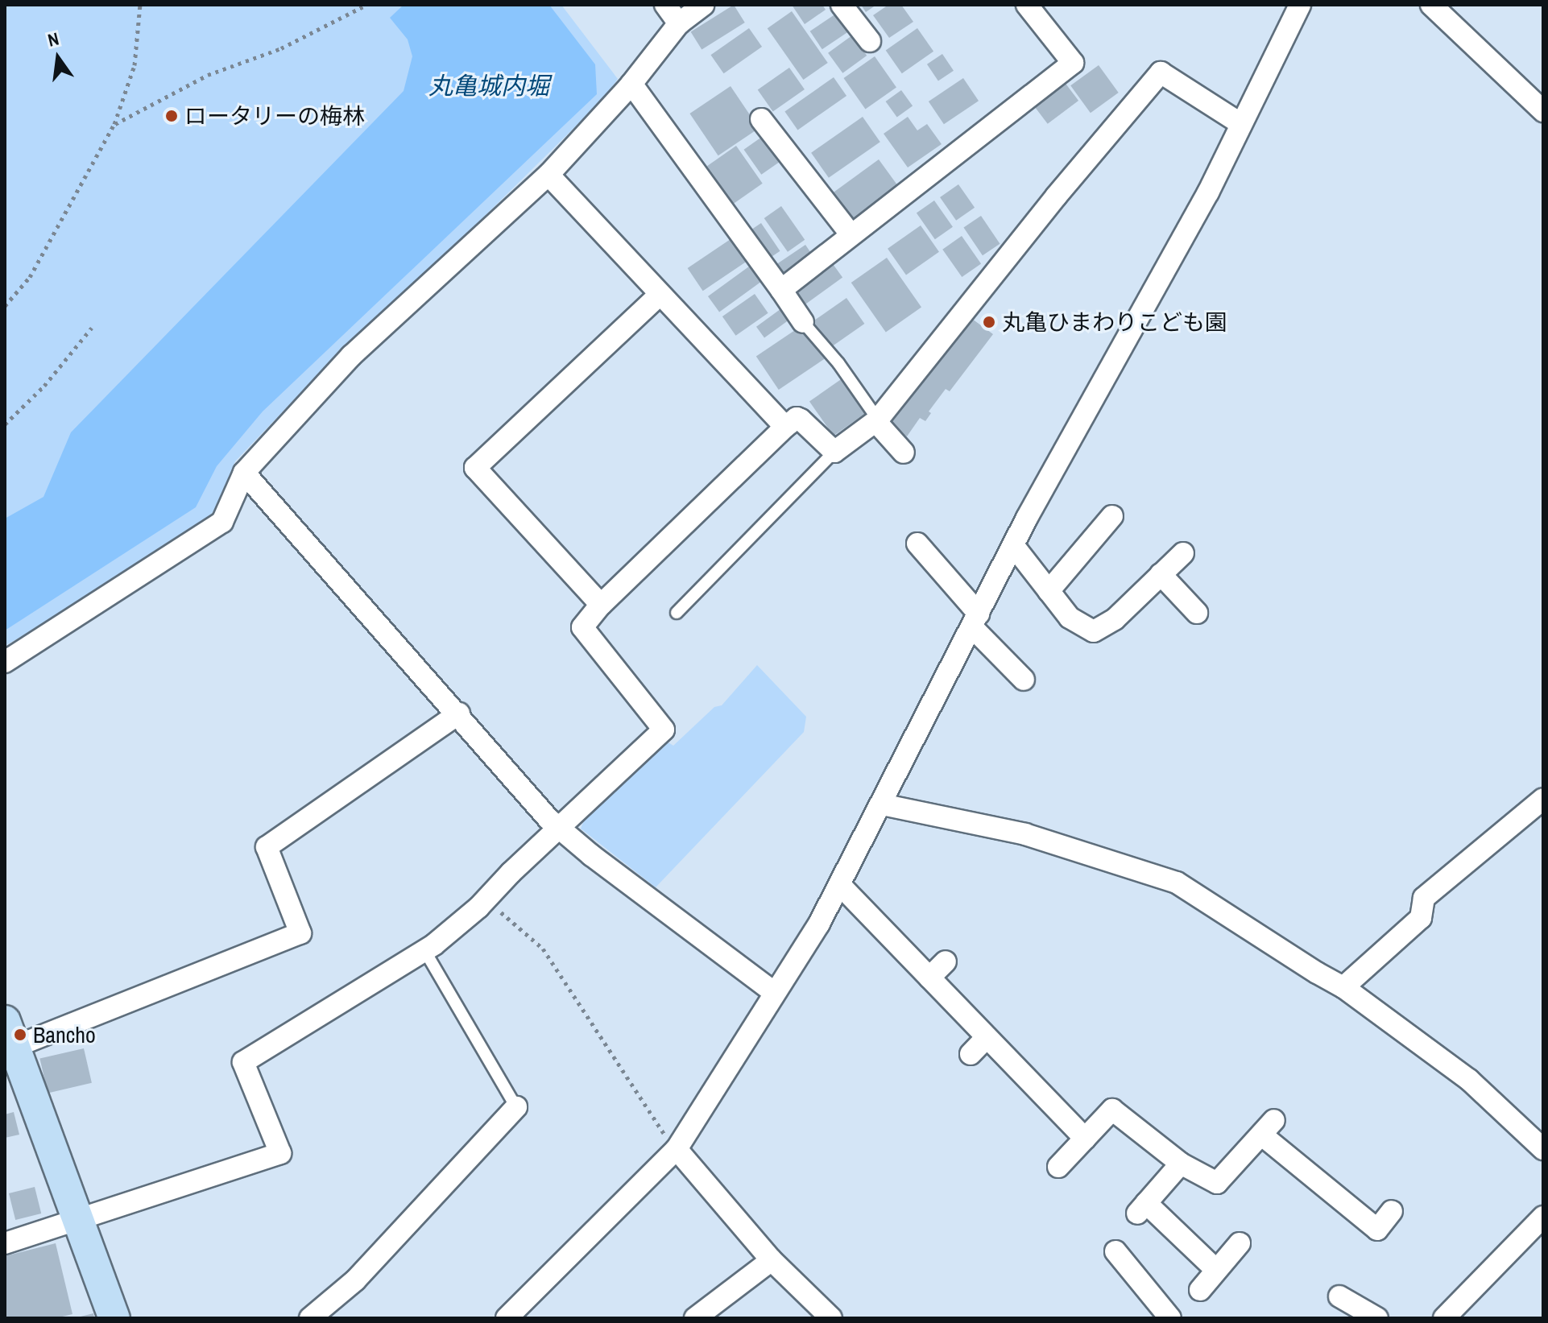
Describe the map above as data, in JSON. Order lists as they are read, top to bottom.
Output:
{
  "water": ["丸亀城内堀"],
  "places": ["ロータリーの梅林", "丸亀ひまわりこども園", "Bancho"],
  "north": "top"
}
